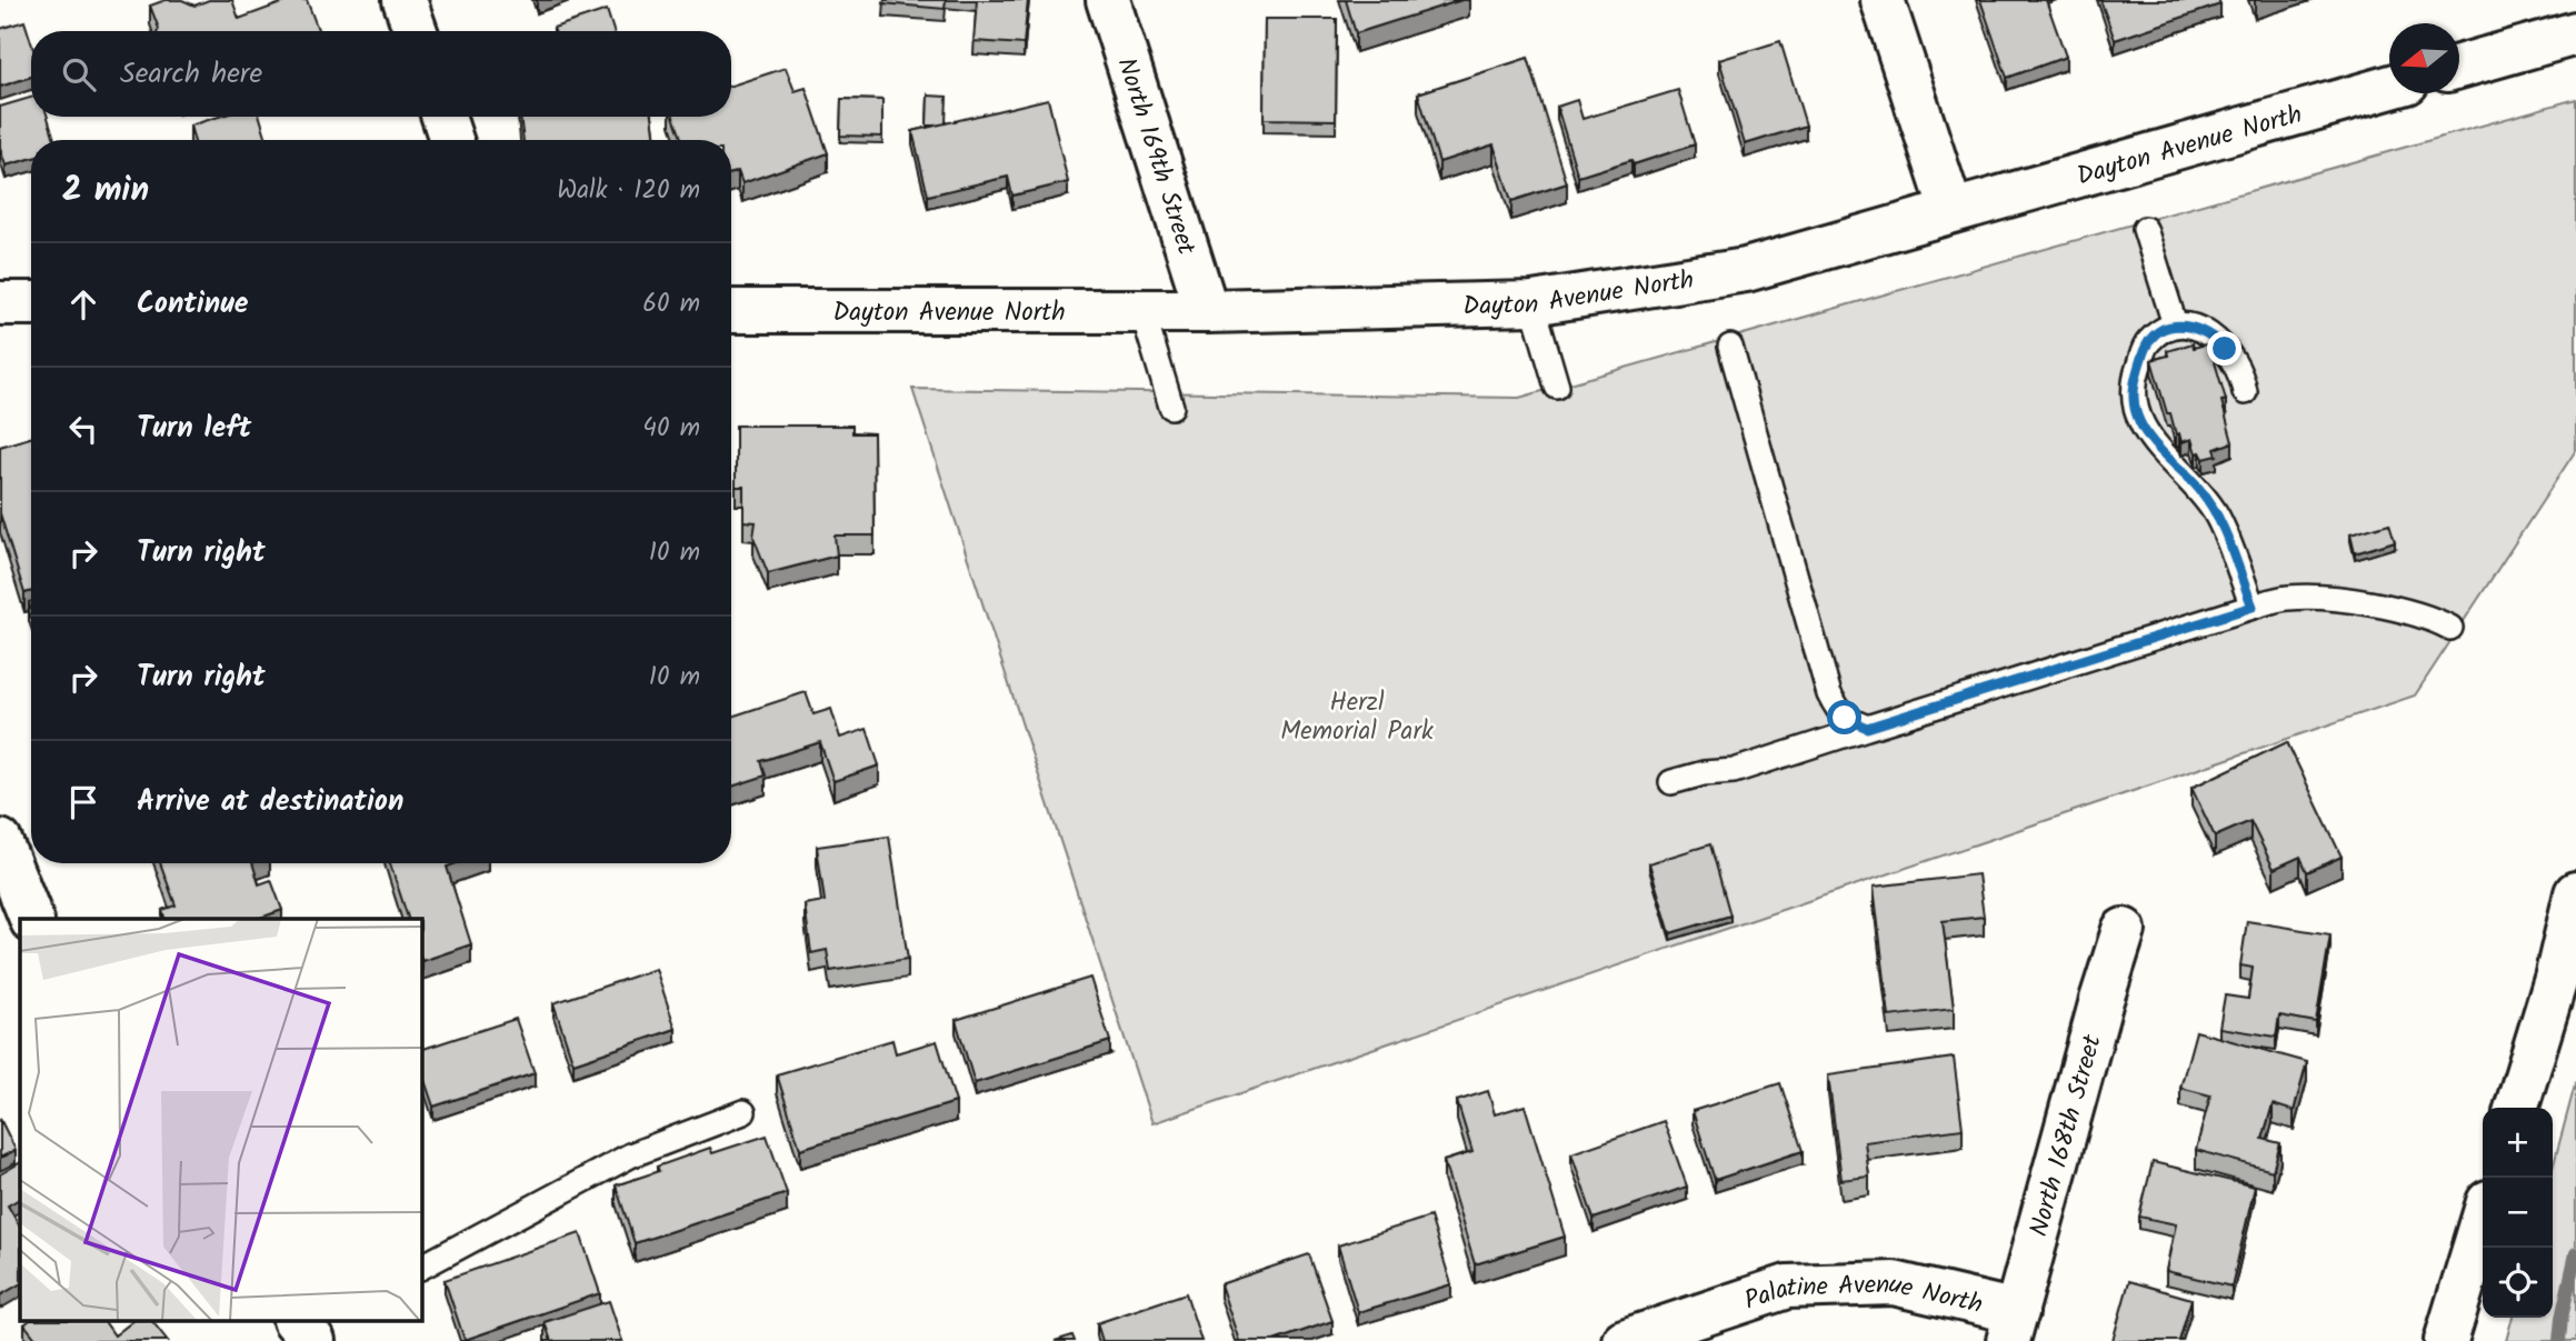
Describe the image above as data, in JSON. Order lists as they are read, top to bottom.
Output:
{
  "streets": {
    "street": [
      "Dayton Avenue North",
      "North 169th Street",
      "North 168th Street",
      "Palatine Avenue North"
    ]
  },
  "crossings": [
    ["Dayton Avenue North", "North 169th Street"],
    ["North 168th Street", "Palatine Avenue North"]
  ],
  "parks": ["Herzl Memorial Park"],
  "north": "left",
  "page": {
    "search": "Search here",
    "heading": ["2 min", "Walk · 120 m"],
    "list": [
      ["Continue", "60 m"],
      ["Turn left", "40 m"],
      ["Turn right", "10 m"],
      ["Turn right", "10 m"],
      "Arrive at destination"
    ],
    "map_buttons": ["+", "−"]
  }
}
